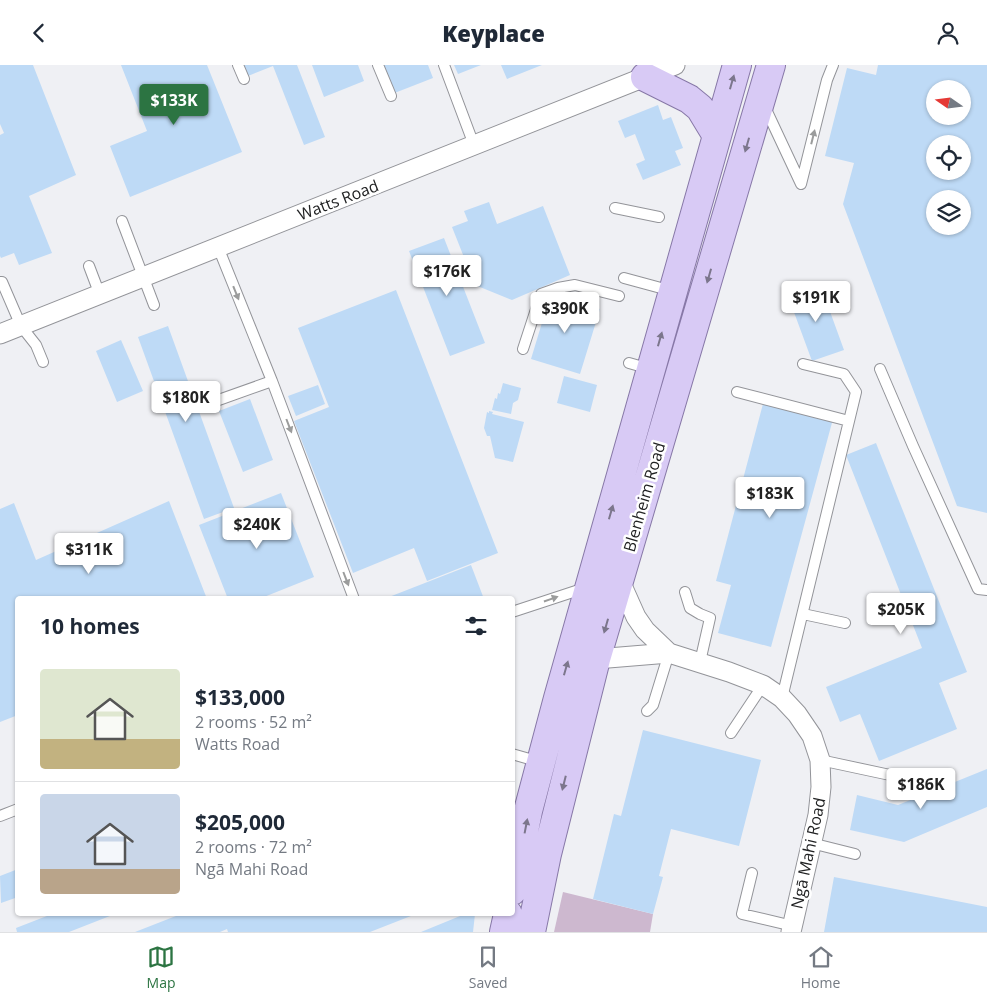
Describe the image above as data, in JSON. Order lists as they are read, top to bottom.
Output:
{
  "streets": {
    "main road": ["Blenheim Road"],
    "street": ["Watts Road", "Ngā Mahi Road"]
  },
  "crossings": [
    ["Blenheim Road", "Ngā Mahi Road"]
  ],
  "north": "left",
  "page": {
    "header": "Keyplace",
    "price": [
      "$133K",
      "$176K",
      "$191K",
      "$390K",
      "$180K",
      "$183K",
      "$240K",
      "$311K",
      "$205K",
      "$186K"
    ],
    "heading": "10 homes",
    "list": [
      {
        "name": "$133,000",
        "note": "2 rooms · 52 m² · Watts Road"
      },
      {
        "name": "$205,000",
        "note": "2 rooms · 72 m² · Ngā Mahi Road"
      }
    ],
    "tabs": ["Map", "Saved", "Home"]
  }
}
